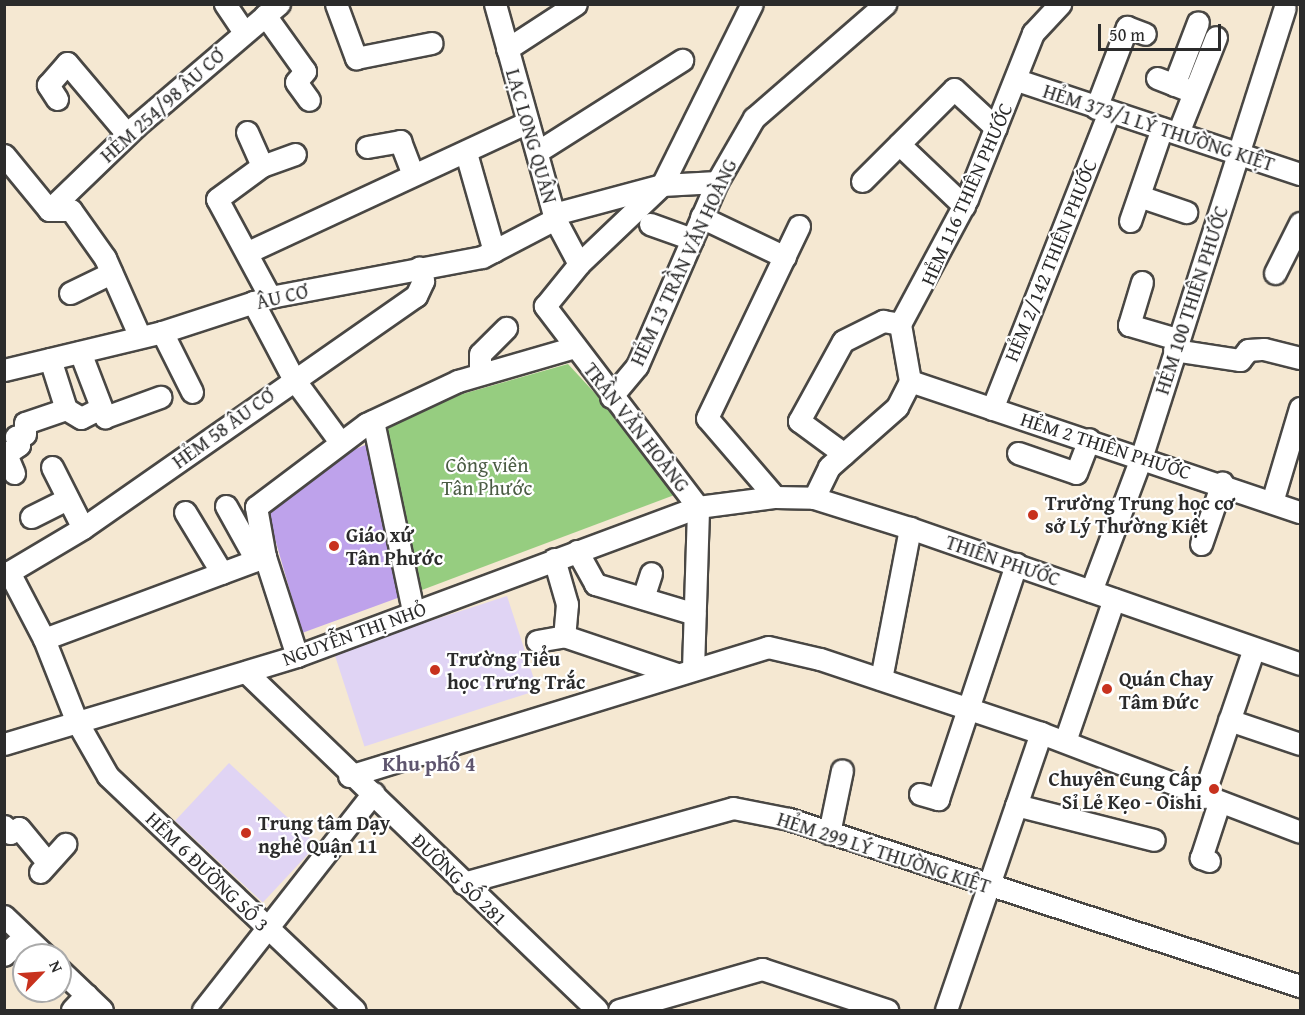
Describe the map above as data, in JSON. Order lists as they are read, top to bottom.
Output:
{
  "streets": {
    "street": [
      "HẺM 254/98 ÂU CƠ",
      "HẺM 373/1 LÝ THƯỜNG KIỆT",
      "LẠC LONG QUÂN",
      "HẺM 116 THIÊN PHƯỚC",
      "HẺM 2/142 THIÊN PHƯỚC",
      "HẺM 13 TRẦN VĂN HOÀNG",
      "ÂU CƠ",
      "HẺM 100 THIÊN PHƯỚC",
      "TRẦN VĂN HOÀNG",
      "HẺM 58 ÂU CƠ",
      "HẺM 2 THIÊN PHƯỚC",
      "THIÊN PHƯỚC",
      "NGUYỄN THỊ NHỎ",
      "HẺM 299 LÝ THƯỜNG KIỆT",
      "HẺM 6 ĐƯỜNG SỐ 3",
      "ĐƯỜNG SỐ 281"
    ]
  },
  "crossings": [
    ["HẺM 373/1 LÝ THƯỜNG KIỆT", "HẺM 116 THIÊN PHƯỚC"],
    ["HẺM 373/1 LÝ THƯỜNG KIỆT", "HẺM 2/142 THIÊN PHƯỚC"],
    ["HẺM 373/1 LÝ THƯỜNG KIỆT", "HẺM 100 THIÊN PHƯỚC"],
    ["LẠC LONG QUÂN", "ÂU CƠ"],
    ["LẠC LONG QUÂN", "TRẦN VĂN HOÀNG"],
    ["HẺM 2/142 THIÊN PHƯỚC", "HẺM 2 THIÊN PHƯỚC"],
    ["HẺM 13 TRẦN VĂN HOÀNG", "TRẦN VĂN HOÀNG"],
    ["ÂU CƠ", "TRẦN VĂN HOÀNG"],
    ["ÂU CƠ", "HẺM 58 ÂU CƠ"],
    ["HẺM 100 THIÊN PHƯỚC", "HẺM 2 THIÊN PHƯỚC"],
    ["HẺM 100 THIÊN PHƯỚC", "THIÊN PHƯỚC"],
    ["TRẦN VĂN HOÀNG", "THIÊN PHƯỚC"],
    ["TRẦN VĂN HOÀNG", "NGUYỄN THỊ NHỎ"],
    ["HẺM 58 ÂU CƠ", "HẺM 6 ĐƯỜNG SỐ 3"],
    ["THIÊN PHƯỚC", "NGUYỄN THỊ NHỎ"],
    ["NGUYỄN THỊ NHỎ", "HẺM 6 ĐƯỜNG SỐ 3"],
    ["NGUYỄN THỊ NHỎ", "ĐƯỜNG SỐ 281"],
    ["HẺM 299 LÝ THƯỜNG KIỆT", "ĐƯỜNG SỐ 281"]
  ],
  "districts": ["Khu phố 4"],
  "parks": ["Công viên Tân Phước"],
  "places": [
    "Trường Trung học cơ sở Lý Thường Kiệt",
    "Giáo xứ Tân Phước",
    "Trường Tiểu học Trưng Trắc",
    "Quán Chay Tâm Đức",
    "Chuyên Cung Cấp Sỉ Lẻ Kẹo - Oishi",
    "Trung tâm Dạy nghề Quận 11"
  ],
  "scale_bar": "50 m",
  "north": "top right"
}
